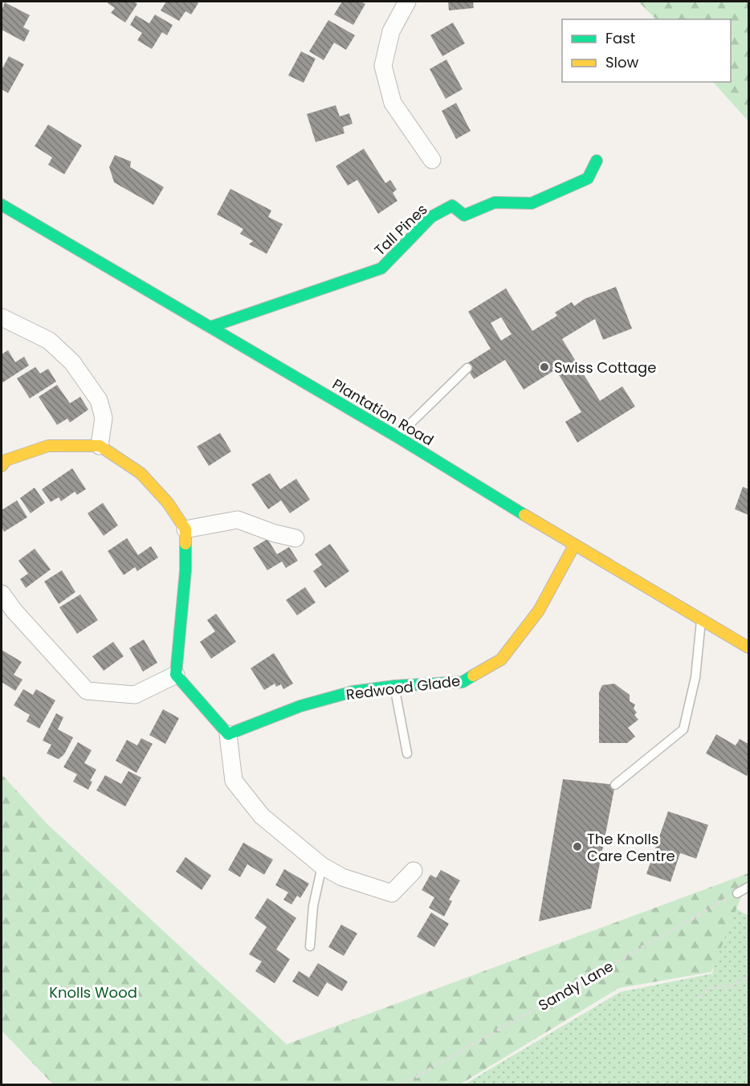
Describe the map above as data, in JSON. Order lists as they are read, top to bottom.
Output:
{
  "streets": {
    "street": ["Tall Pines", "Plantation Road", "Redwood Glade"],
    "path": ["Sandy Lane"]
  },
  "crossings": [
    ["Tall Pines", "Plantation Road"],
    ["Plantation Road", "Redwood Glade"]
  ],
  "parks": ["Knolls Wood"],
  "places": ["Swiss Cottage", "The Knolls Care Centre"],
  "legend": ["Fast", "Slow"]
}
